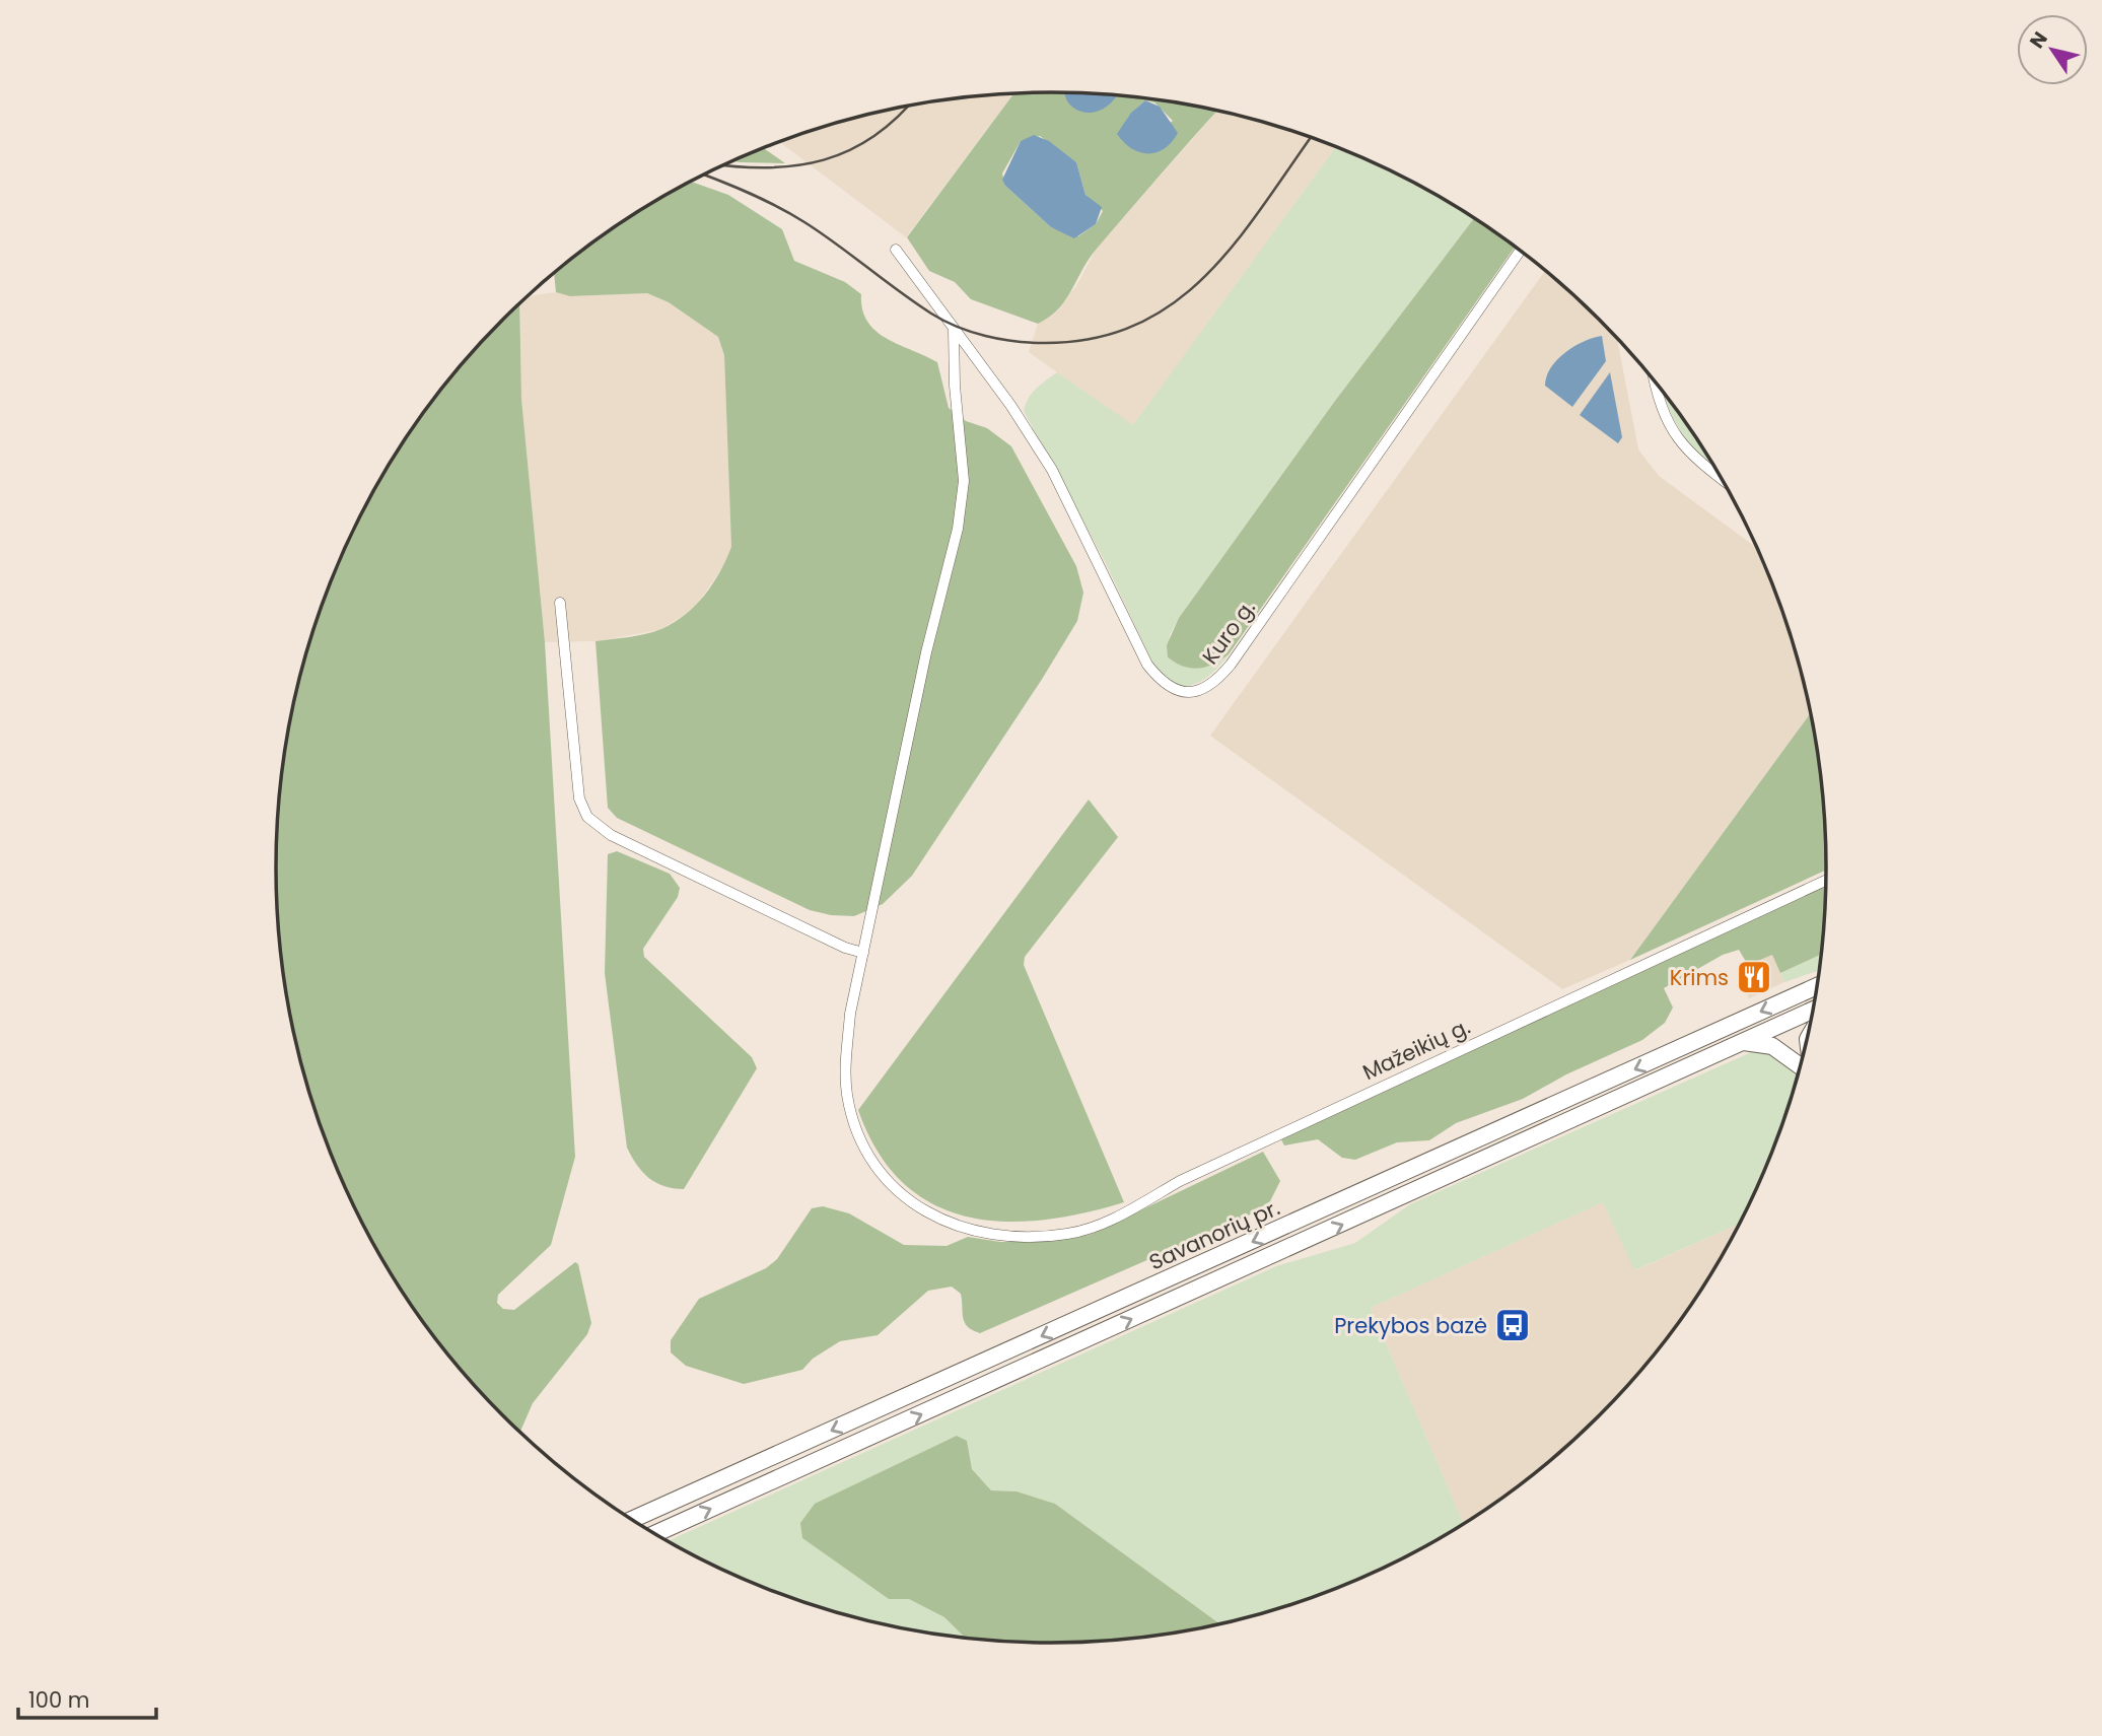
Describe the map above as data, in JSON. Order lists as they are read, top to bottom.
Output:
{
  "streets": {
    "highway": ["Savanorių pr."],
    "street": ["Kuro g.", "Mažeikių g."]
  },
  "crossings": [
    ["Kuro g.", "Mažeikių g."]
  ],
  "places": {
    "restaurant": ["Krims"],
    "bus stop": ["Prekybos bazė"]
  },
  "scale_bar": "100 m",
  "north": "top left"
}
